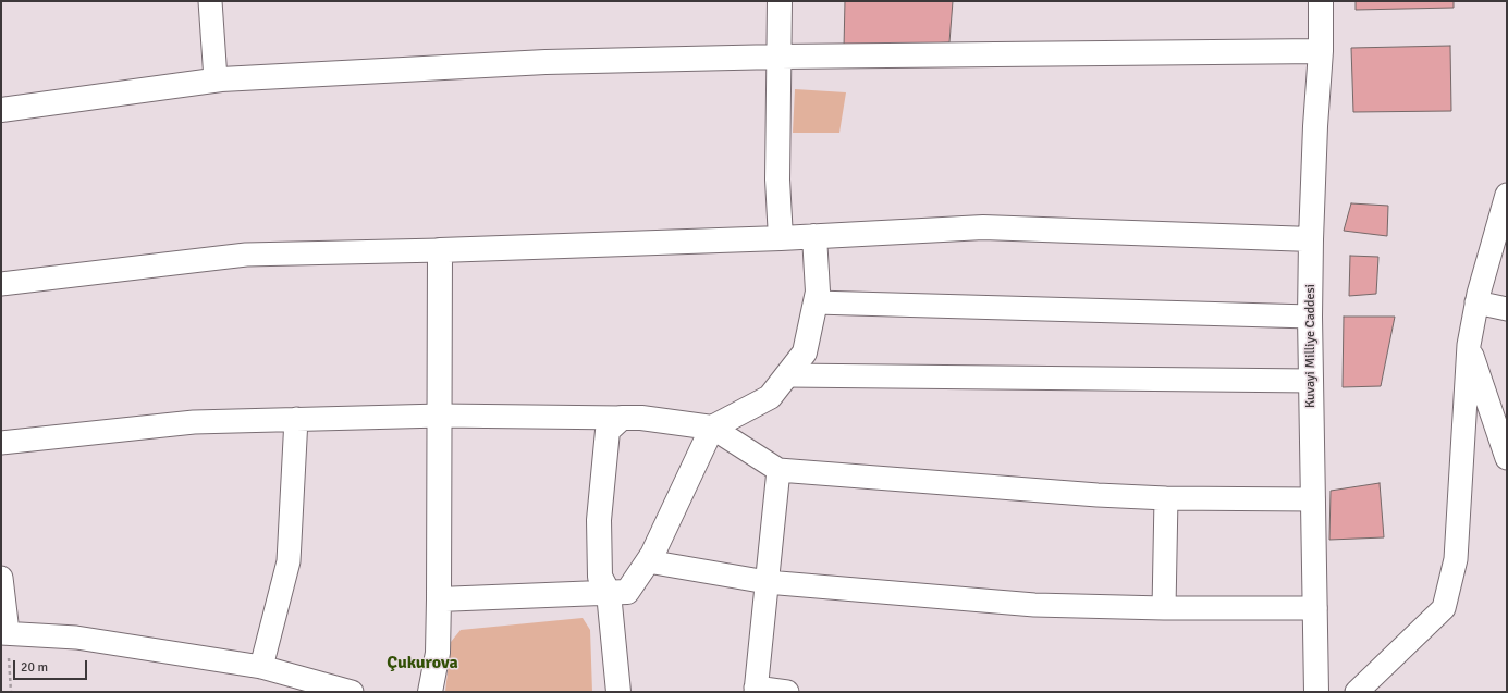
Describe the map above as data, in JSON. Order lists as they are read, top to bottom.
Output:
{
  "streets": {
    "street": ["Kuvayi Milliye Caddesi"]
  },
  "districts": ["Çukurova"],
  "scale_bar": "20 m"
}
